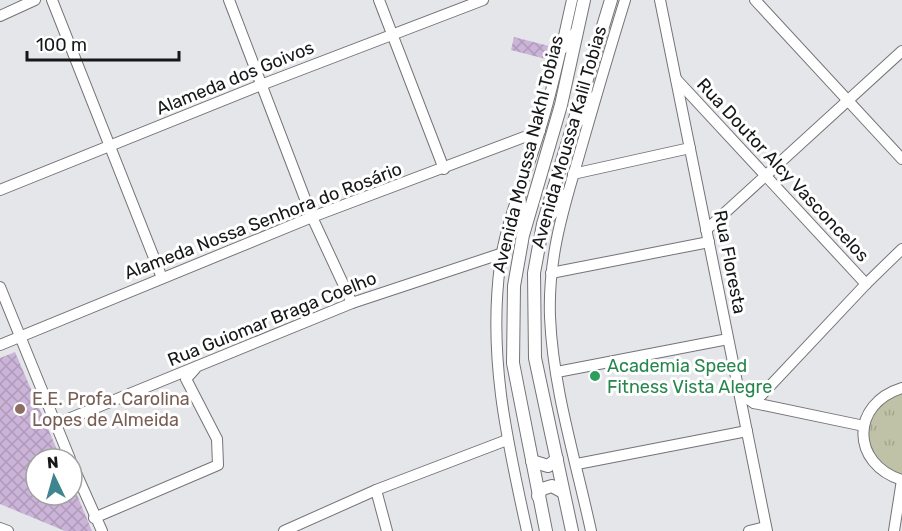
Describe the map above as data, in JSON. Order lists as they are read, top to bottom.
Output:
{
  "streets": {
    "main road": ["Avenida Moussa Nakhl Tobias"],
    "street": [
      "Alameda dos Goivos",
      "Avenida Moussa Kalil Tobias",
      "Rua Doutor Alcy Vasconcelos",
      "Alameda Nossa Senhora do Rosário",
      "Rua Floresta",
      "Rua Guiomar Braga Coelho"
    ]
  },
  "crossings": [
    ["Rua Doutor Alcy Vasconcelos", "Rua Floresta"]
  ],
  "places": ["Academia Speed Fitness Vista Alegre", "E.E. Profa. Carolina Lopes de Almeida"],
  "scale_bar": "100 m",
  "north": "top"
}
